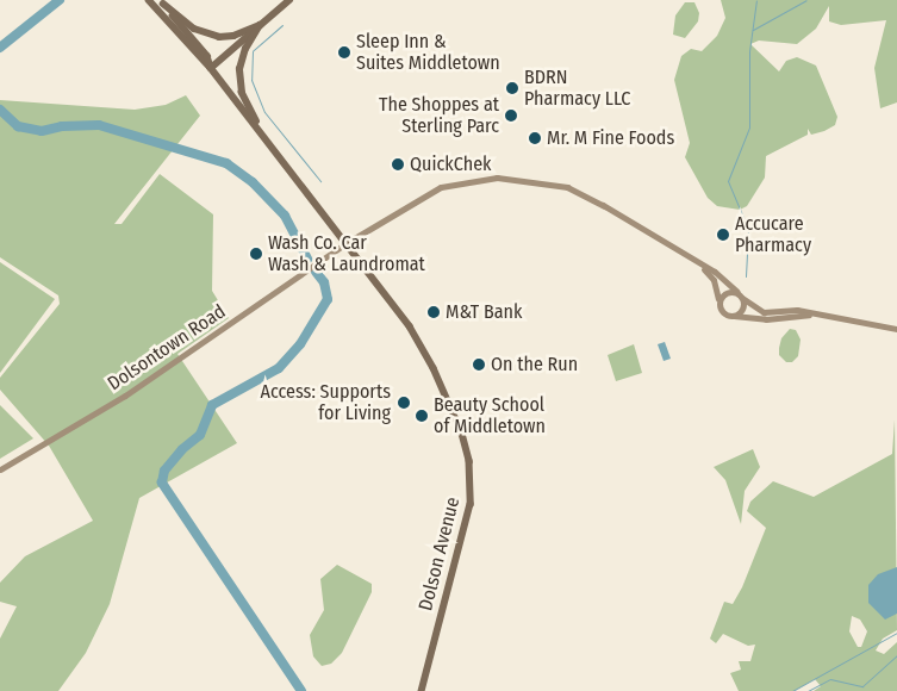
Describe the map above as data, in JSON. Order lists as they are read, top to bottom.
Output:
{
  "streets": {
    "main road": ["Dolson Avenue"],
    "street": ["Dolsontown Road"]
  },
  "crossings": [
    ["Dolsontown Road", "Dolson Avenue"]
  ],
  "places": [
    "Sleep Inn & Suites Middletown",
    "BDRN Pharmacy LLC",
    "The Shoppes at Sterling Parc",
    "Mr. M Fine Foods",
    "QuickChek",
    "Accucare Pharmacy",
    "Wash Co. Car Wash & Laundromat",
    "M&T Bank",
    "On the Run",
    "Access: Supports for Living",
    "Beauty School of Middletown"
  ]
}
